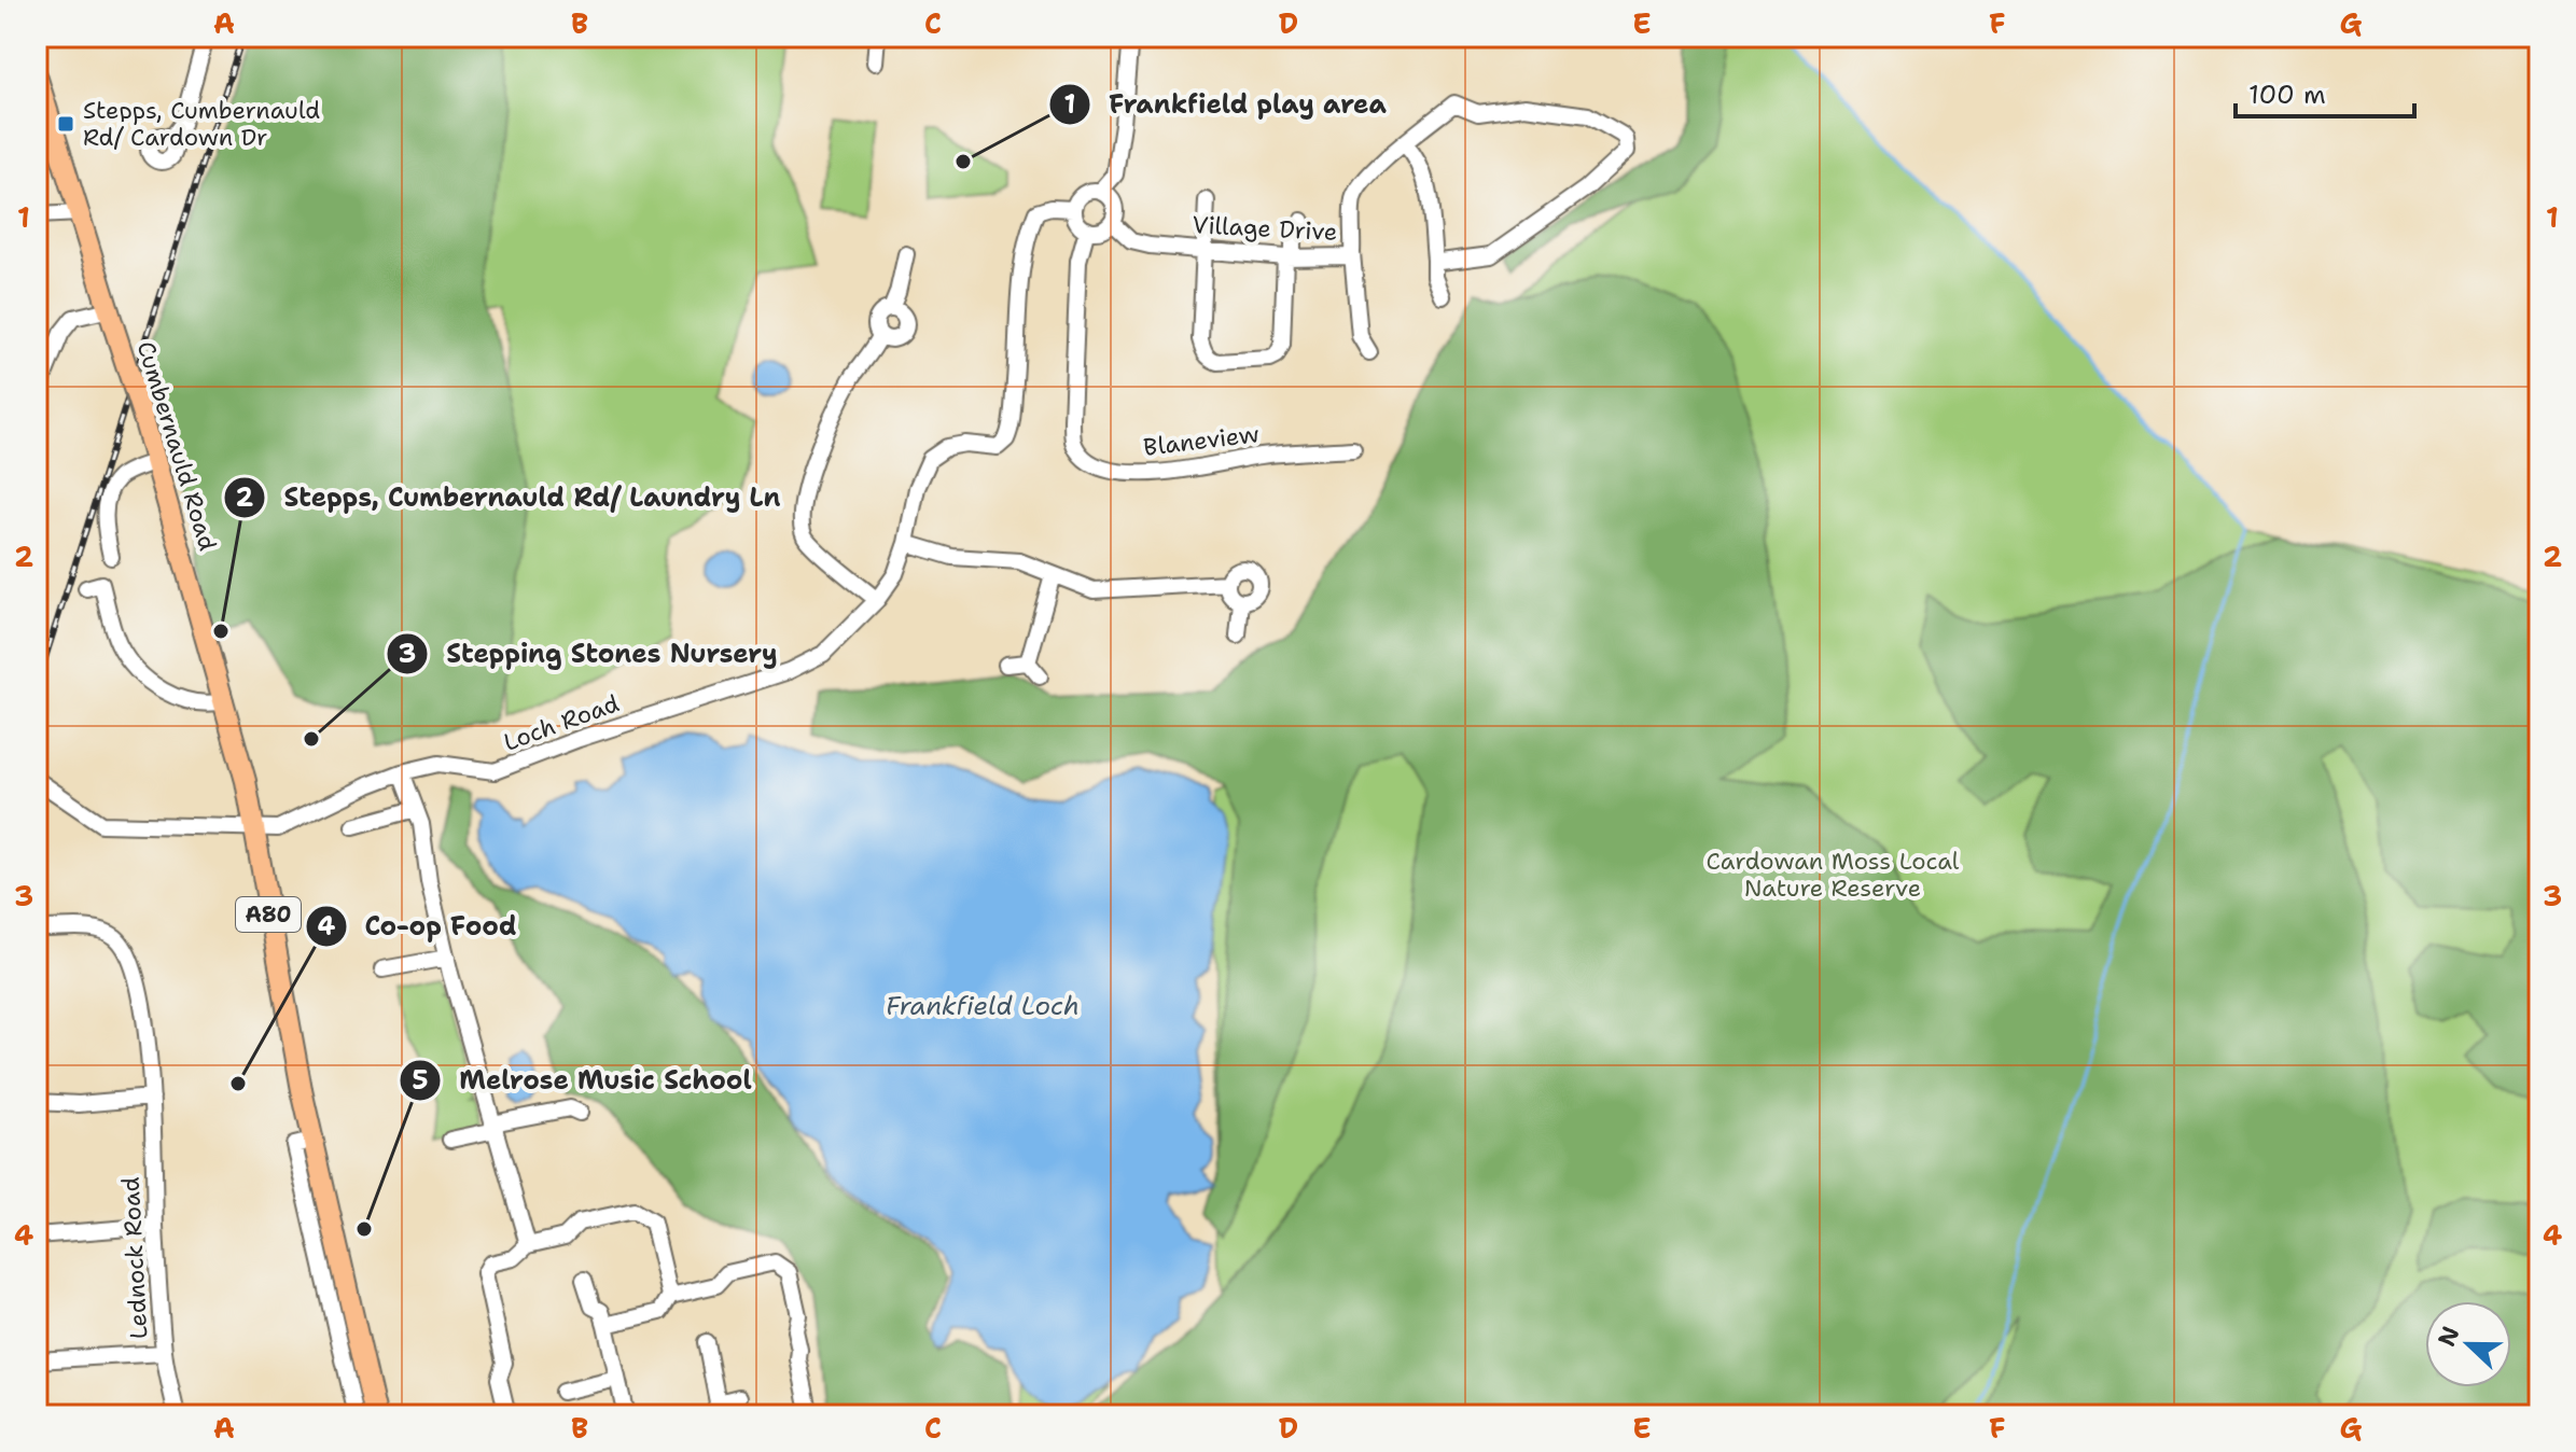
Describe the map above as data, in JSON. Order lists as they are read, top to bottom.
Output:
{
  "streets": {
    "main road": ["Cumbernauld Road", "A80"],
    "street": [
      "Village Drive",
      "Blaneview",
      "Loch Road",
      "Lednock Road"
    ]
  },
  "crossings": [
    ["Village Drive", "Blaneview"],
    ["Village Drive", "Loch Road"],
    ["Blaneview", "Loch Road"],
    ["Cumbernauld Road", "Loch Road"]
  ],
  "water": ["Frankfield Loch"],
  "parks": ["Cardowan Moss Local Nature Reserve"],
  "places": {
    "transit": ["Stepps, Cumbernauld Rd/ Cardown Dr"],
    "other": [
      "Frankfield play area",
      "Stepps, Cumbernauld Rd/ Laundry Ln",
      "Stepping Stones Nursery",
      "Co-op Food",
      "Melrose Music School"
    ]
  },
  "scale_bar": "100 m",
  "north": "left",
  "grid": {
    "columns": [
      "A",
      "B",
      "C",
      "D",
      "E",
      "F",
      "G"
    ],
    "rows": [
      "1",
      "2",
      "3",
      "4"
    ]
  }
}
